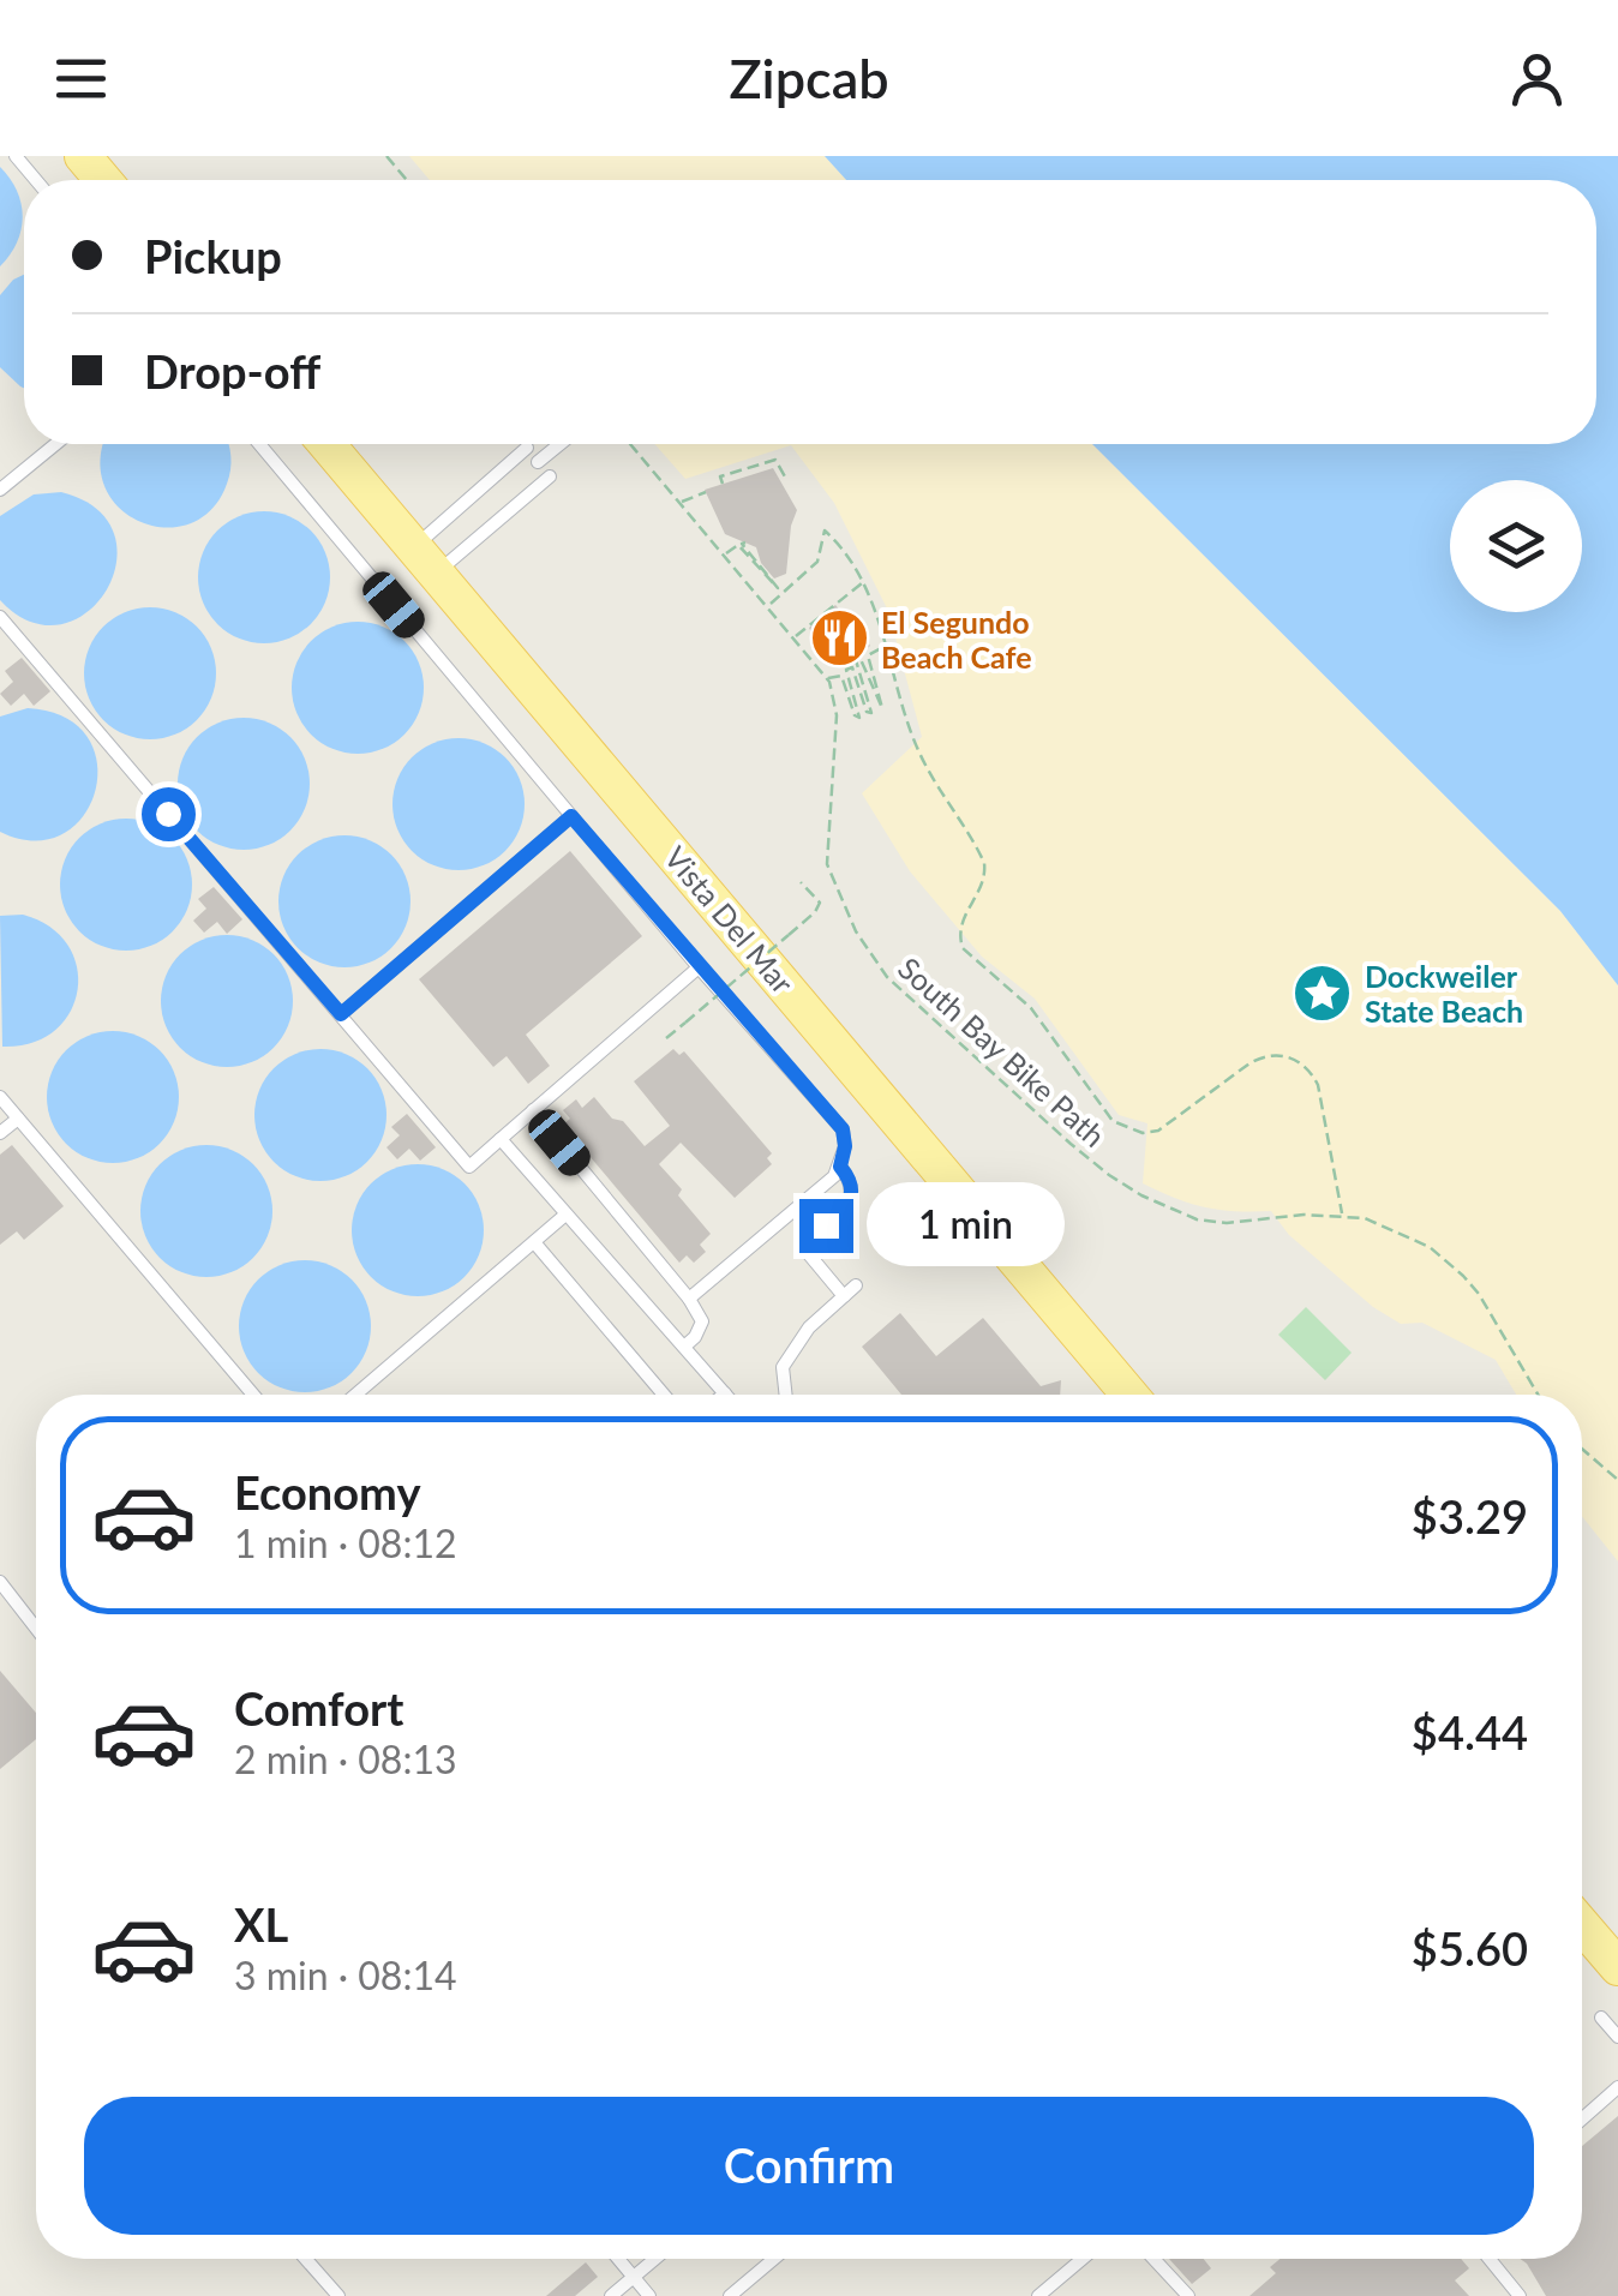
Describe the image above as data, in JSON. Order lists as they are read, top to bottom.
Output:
{
  "streets": {
    "main road": ["Vista Del Mar"],
    "path": ["South Bay Bike Path"]
  },
  "places": {
    "restaurant": ["El Segundo Beach Cafe"],
    "place": ["Dockweiler State Beach"]
  },
  "page": {
    "header": "Zipcab",
    "banner": ["Pickup", "Drop-off"],
    "bubble": "1 min",
    "list": [
      {
        "name": "Economy",
        "note": "1 min · 08:12",
        "value": "$3.29"
      },
      {
        "name": "Comfort",
        "note": "2 min · 08:13",
        "value": "$4.44"
      },
      {
        "name": "XL",
        "note": "3 min · 08:14",
        "value": "$5.60"
      }
    ],
    "buttons": "Confirm"
  }
}
